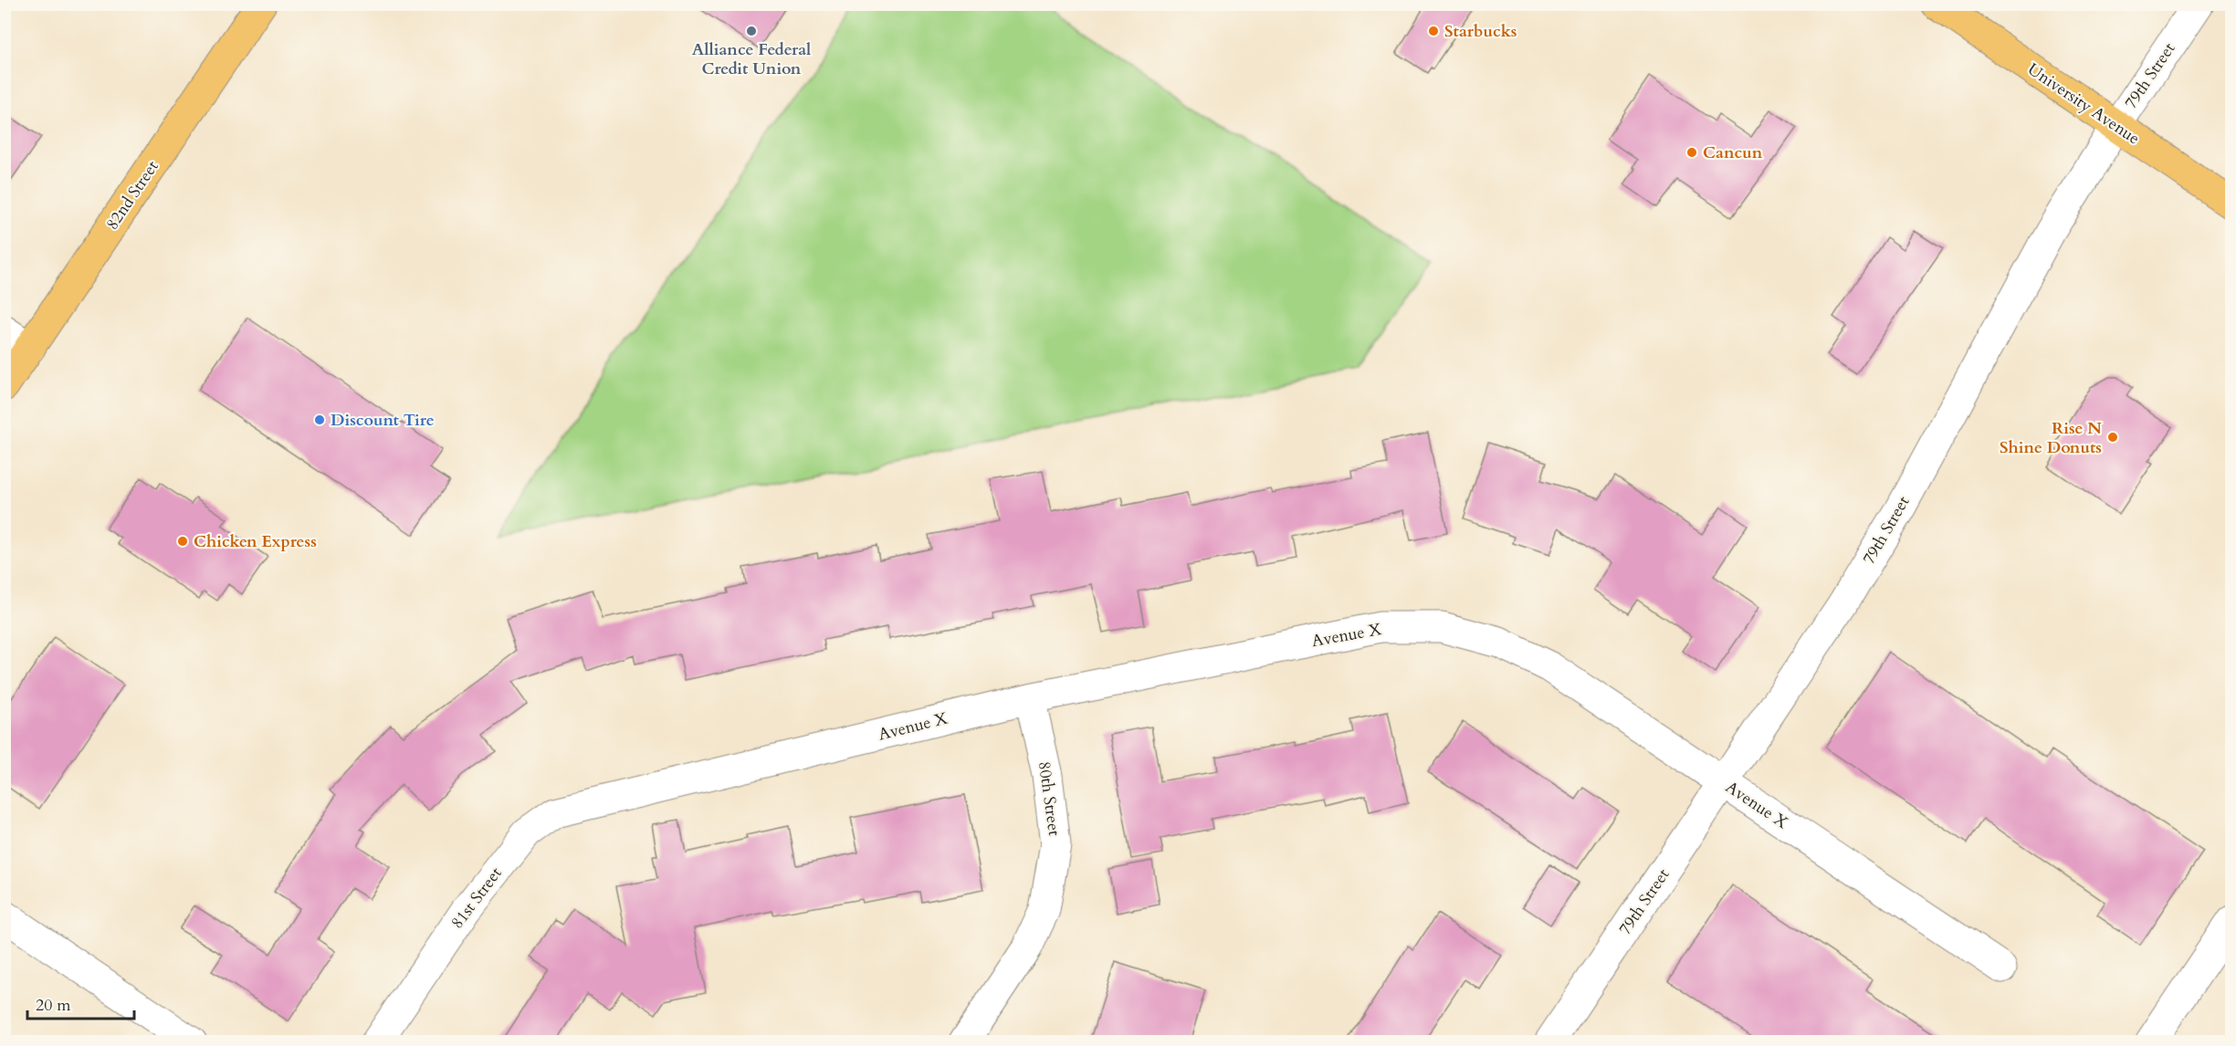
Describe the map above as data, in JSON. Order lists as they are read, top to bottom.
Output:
{
  "streets": {
    "main road": ["University Avenue", "82nd Street"],
    "street": [
      "79th Street",
      "Avenue X",
      "80th Street",
      "81st Street"
    ]
  },
  "crossings": [
    ["79th Street", "University Avenue"],
    ["79th Street", "Avenue X"],
    ["Avenue X", "80th Street"],
    ["Avenue X", "81st Street"]
  ],
  "places": [
    "Alliance Federal Credit Union",
    "Starbucks",
    "Cancun",
    "Discount Tire",
    "Rise N Shine Donuts",
    "Chicken Express"
  ],
  "scale_bar": "20 m"
}
